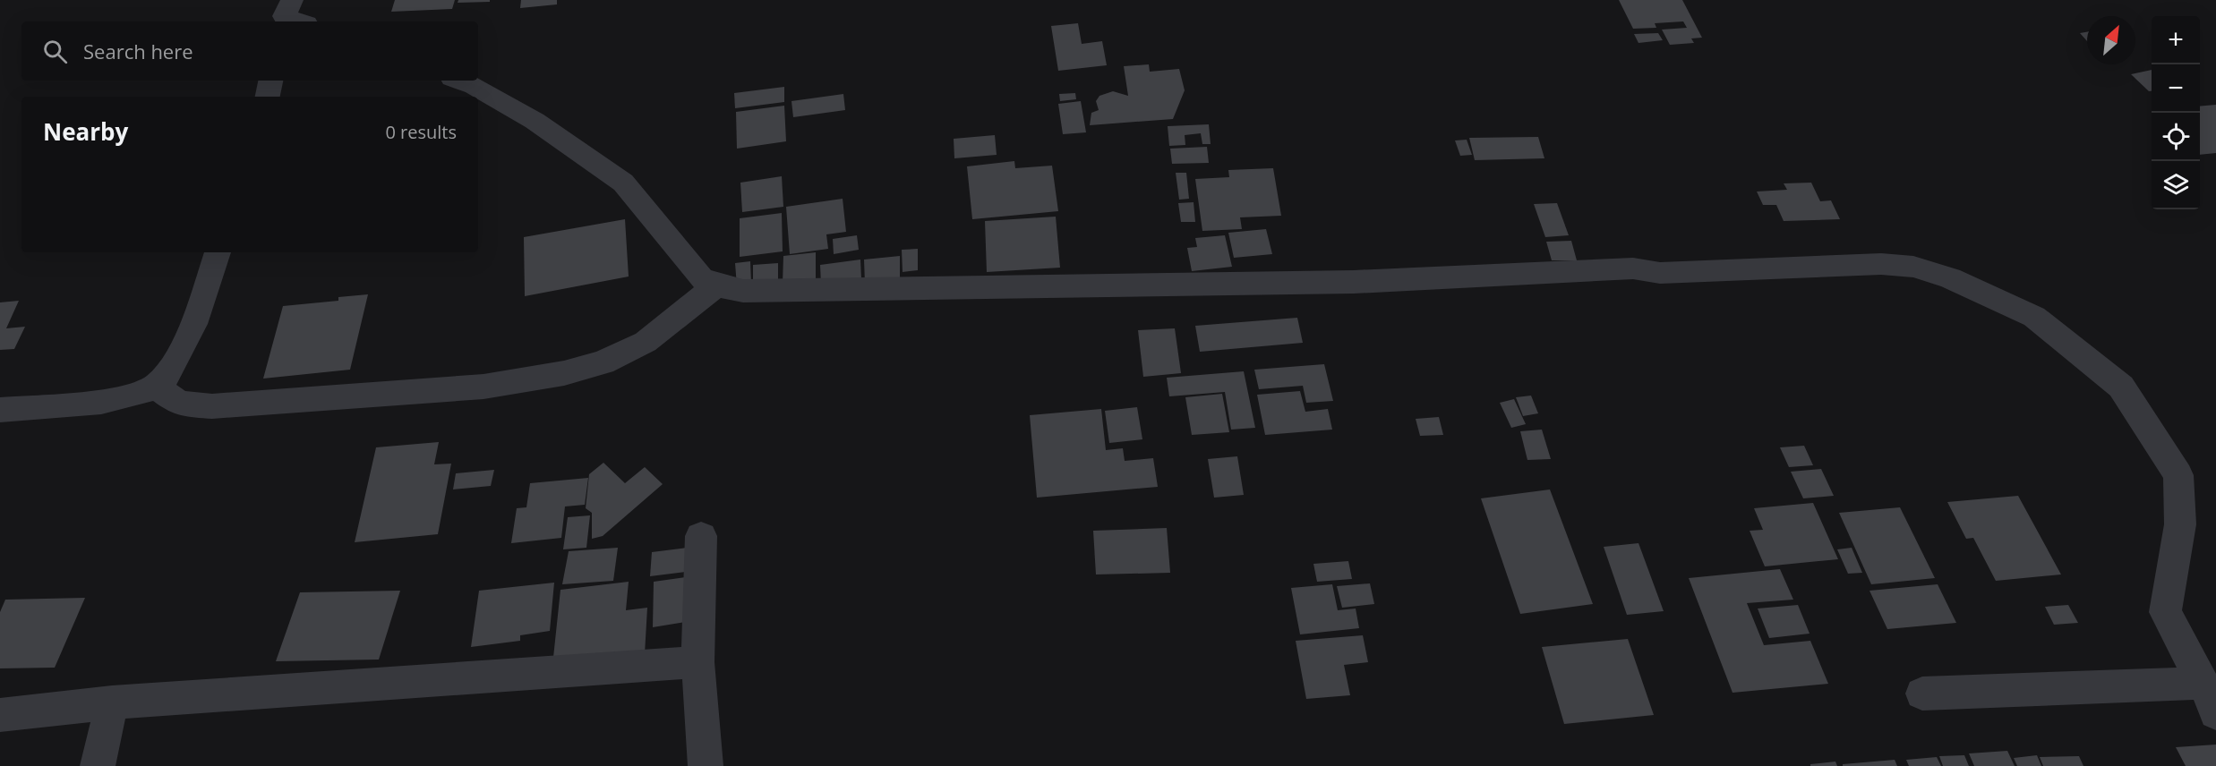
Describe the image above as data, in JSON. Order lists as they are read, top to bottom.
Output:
{
  "north": "top right",
  "page": {
    "map_buttons": ["+", "−"],
    "search": "Search here",
    "heading": ["Nearby", "0 results"]
  }
}
